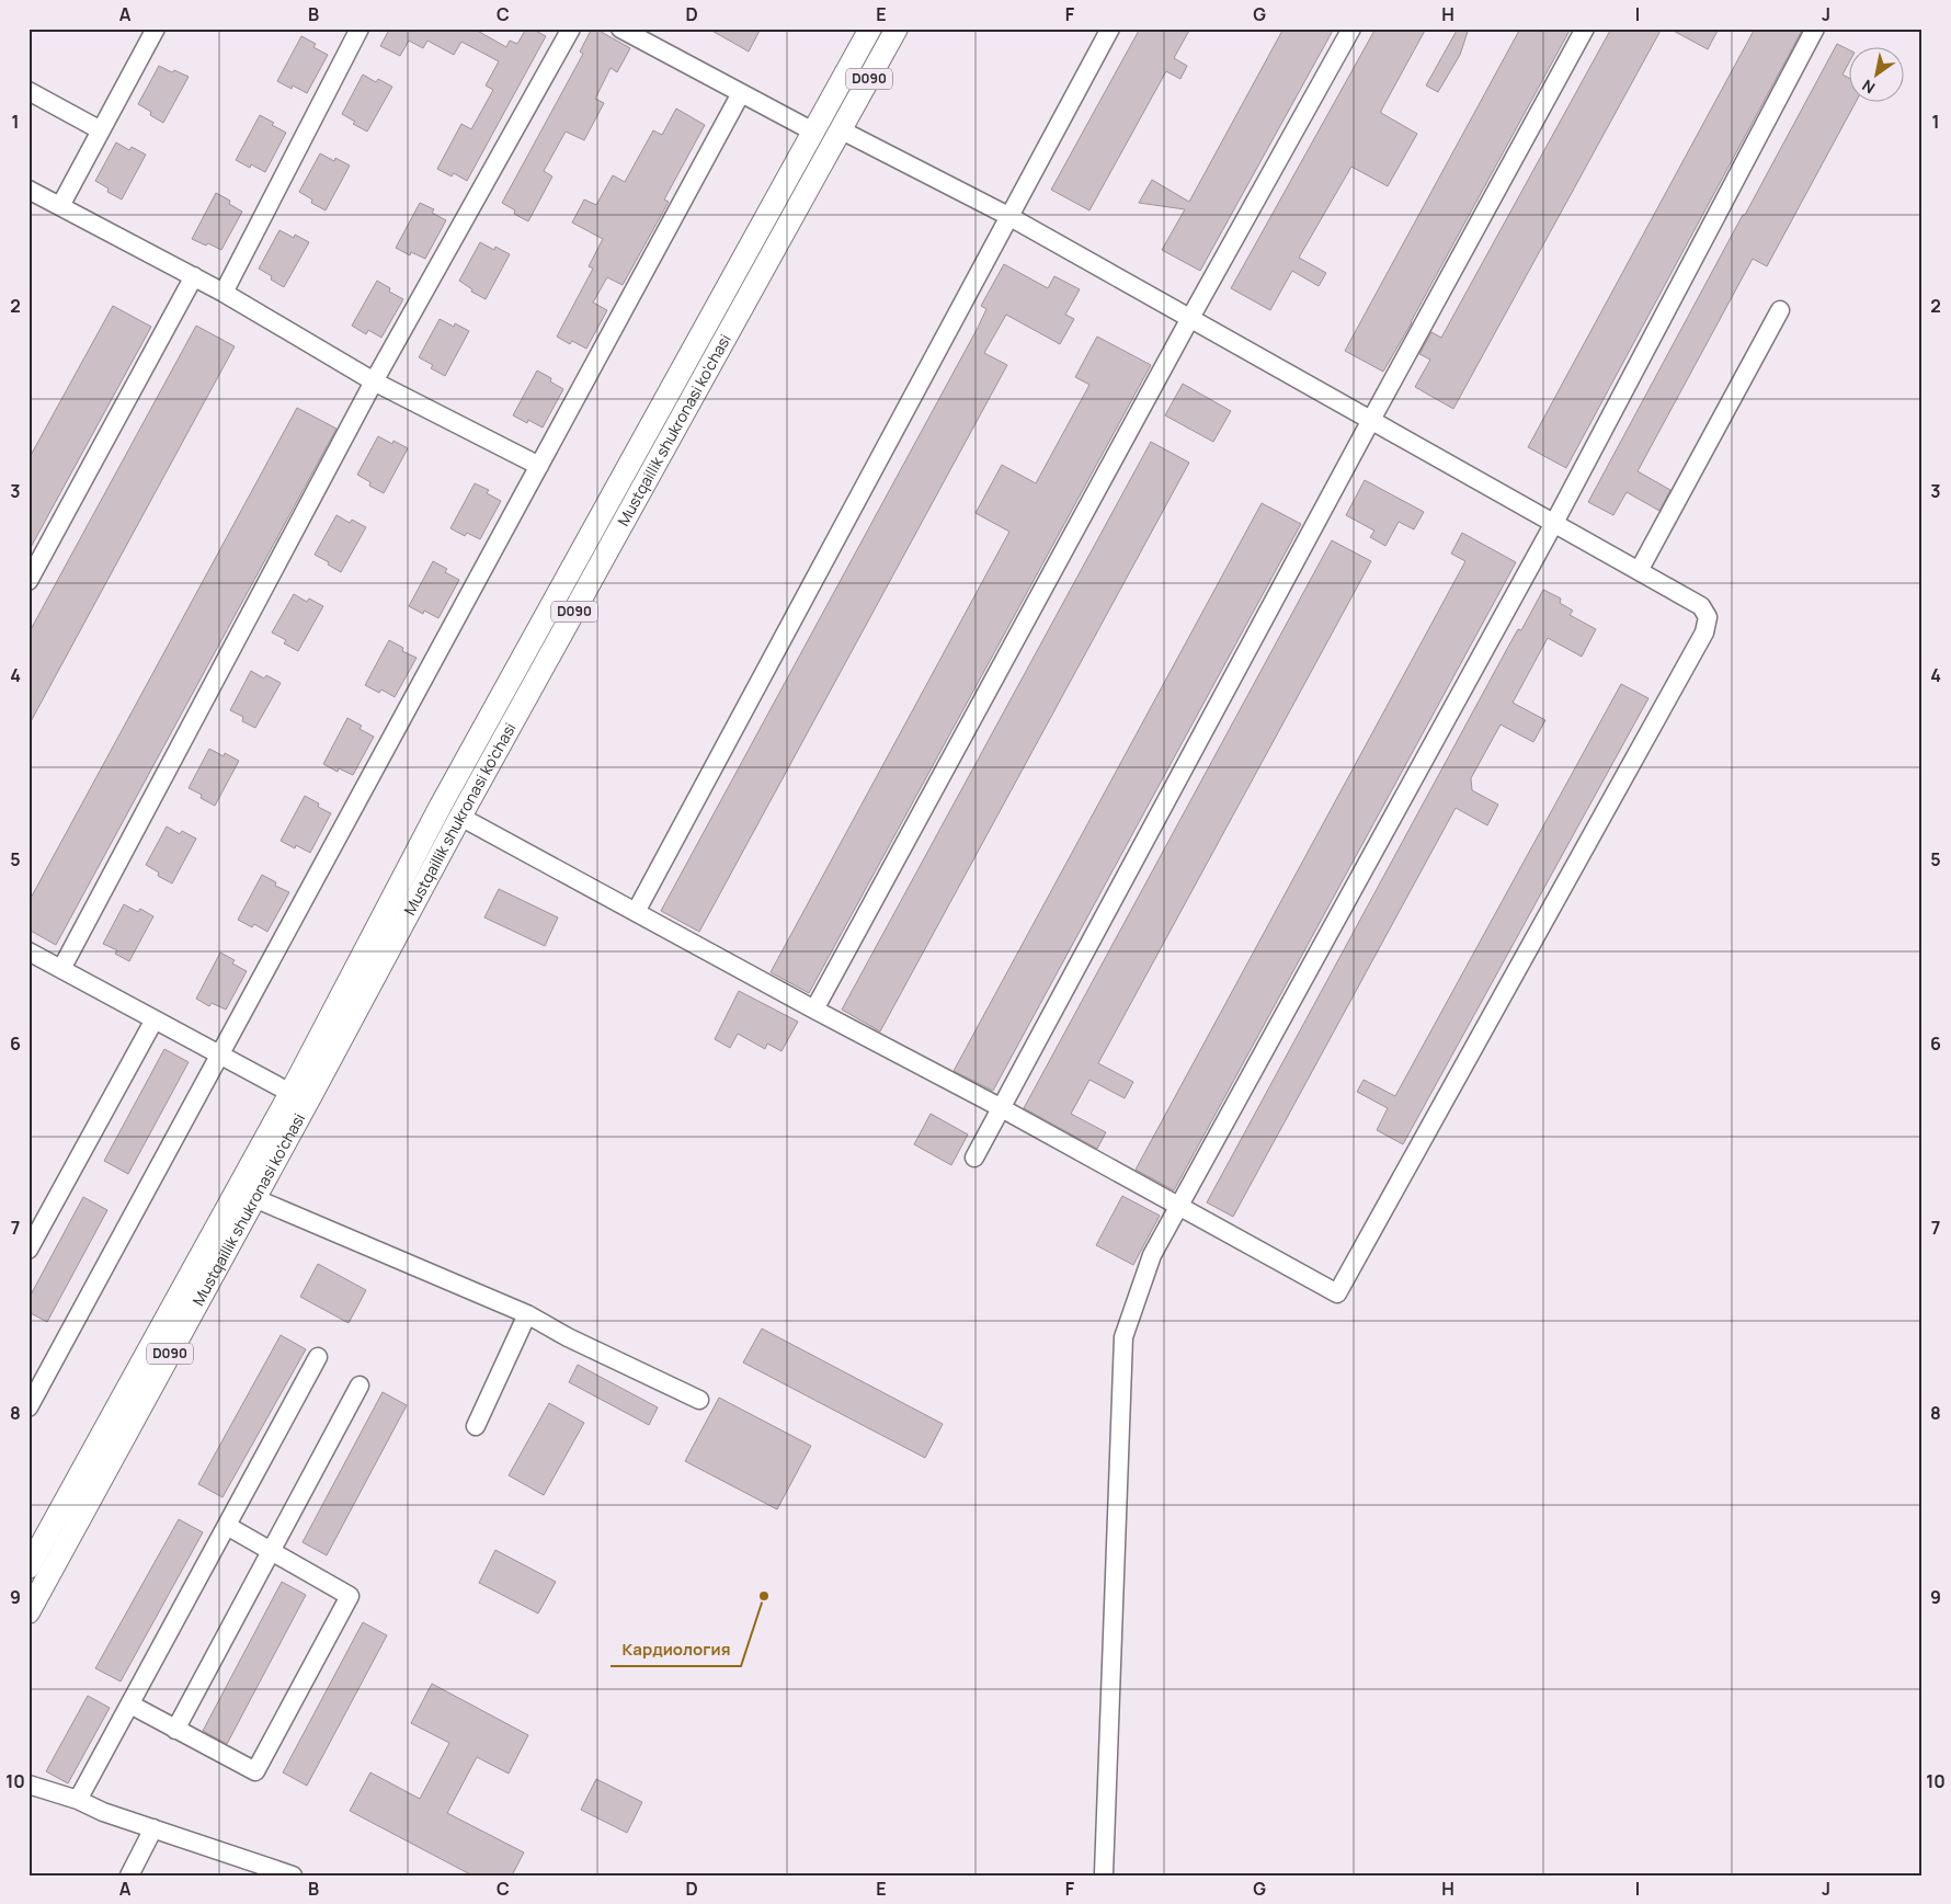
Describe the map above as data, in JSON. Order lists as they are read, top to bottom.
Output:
{
  "streets": {
    "main road": ["D090", "Mustqaillik shukronasi ko'chasi"]
  },
  "crossings": [
    ["D090", "Mustqaillik shukronasi ko'chasi"]
  ],
  "places": ["Кардиология"],
  "north": "bottom left",
  "grid": {
    "columns": [
      "A",
      "B",
      "C",
      "D",
      "E",
      "F",
      "G",
      "H",
      "I",
      "J"
    ],
    "rows": [
      "1",
      "2",
      "3",
      "4",
      "5",
      "6",
      "7",
      "8",
      "9",
      "10"
    ]
  }
}
